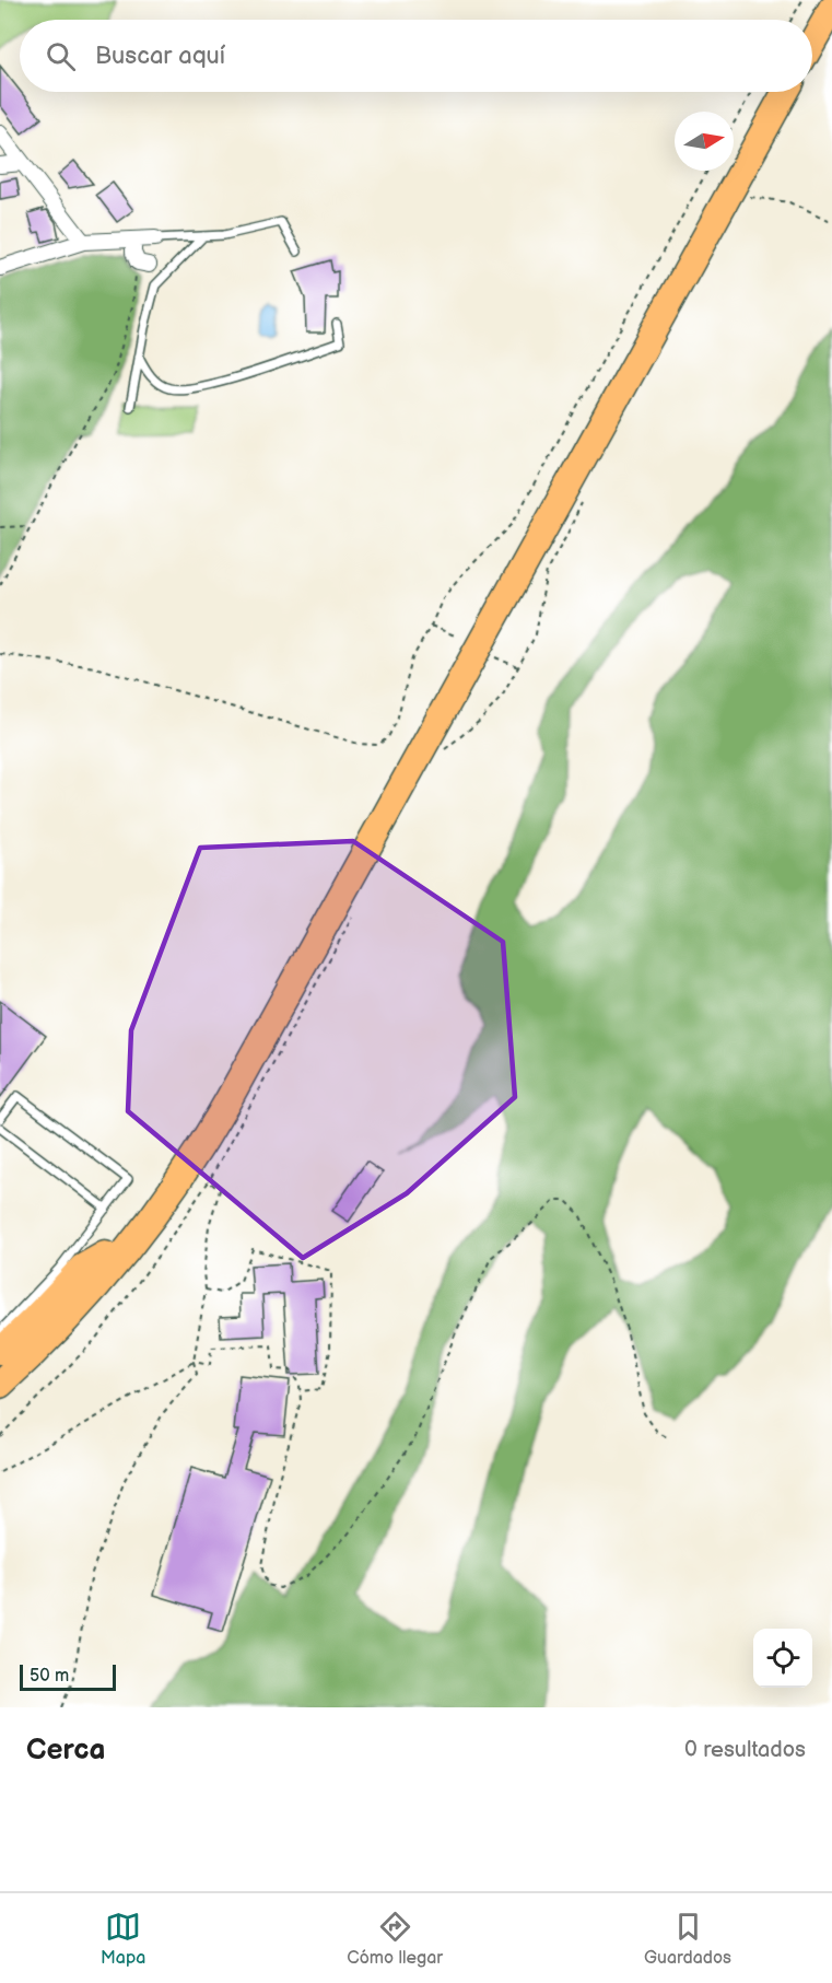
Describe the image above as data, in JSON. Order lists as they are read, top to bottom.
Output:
{
  "scale_bar": "50 m",
  "north": "right",
  "page": {
    "search": "Buscar aquí",
    "scale": "50 m",
    "heading": ["Cerca", "0 resultados"],
    "nav": ["Mapa", "Cómo llegar", "Guardados"]
  }
}
